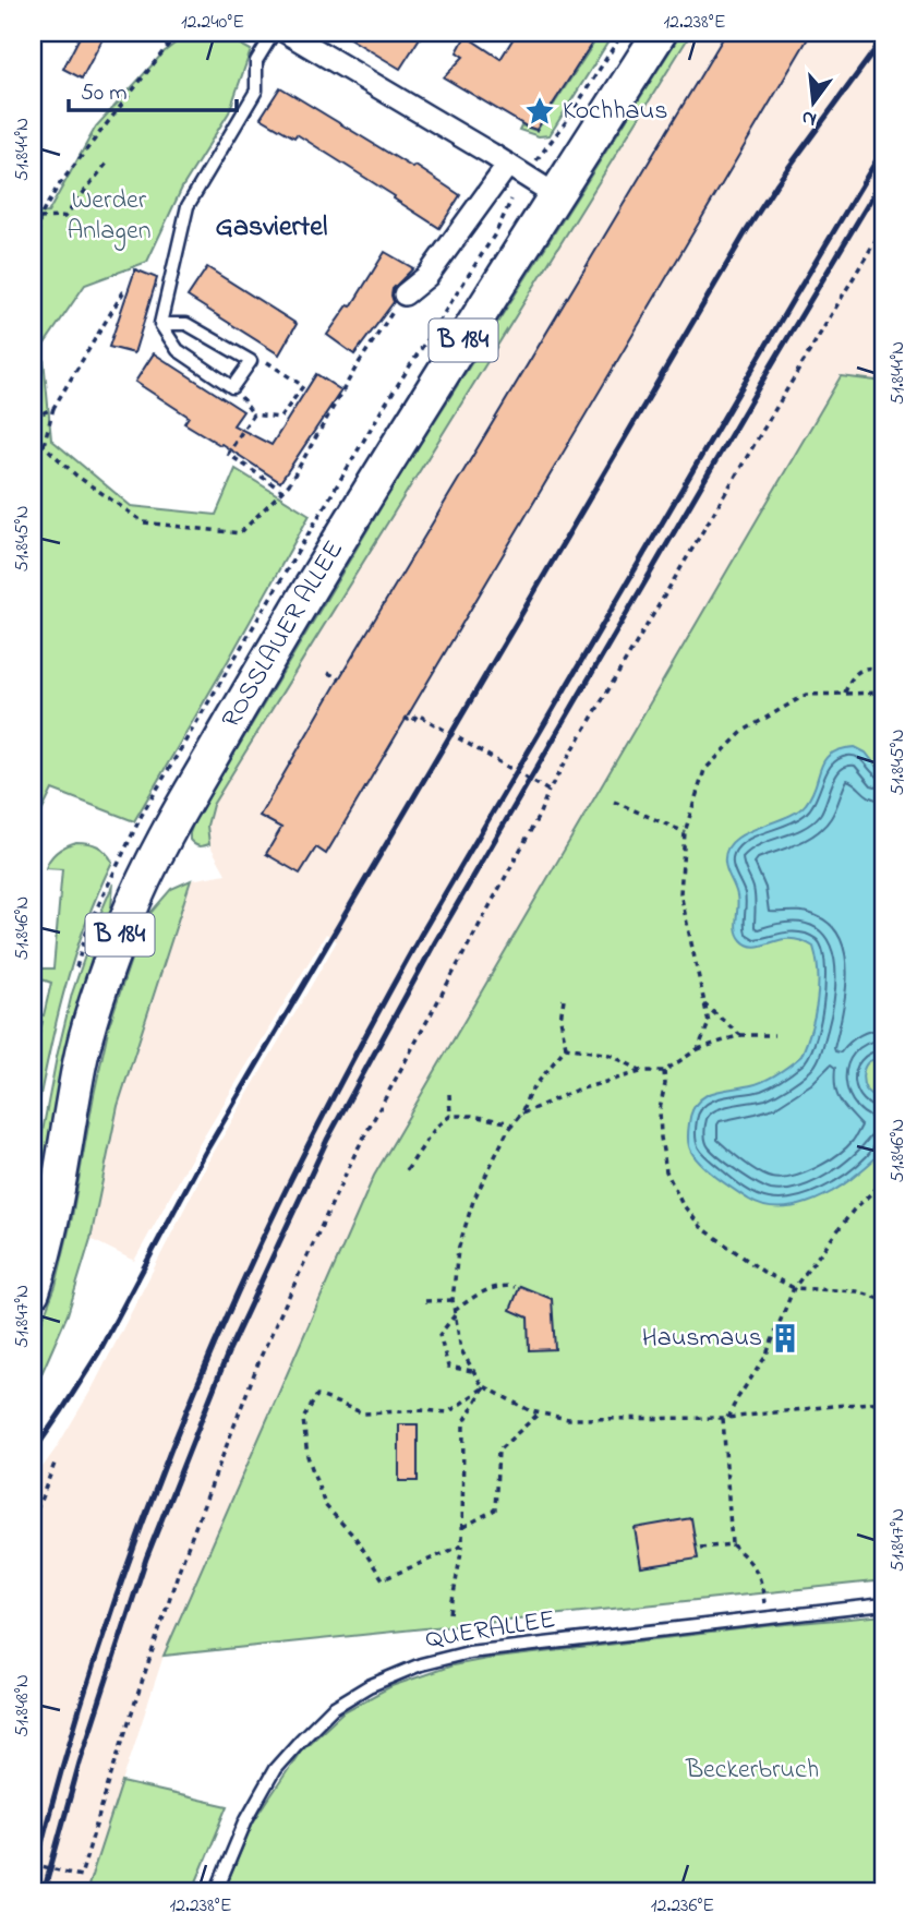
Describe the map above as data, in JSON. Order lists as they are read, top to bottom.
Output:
{
  "streets": {
    "main road": ["B 184", "ROSSLAUER ALLEE"],
    "lane": ["QUERALLEE"]
  },
  "districts": ["Gasviertel"],
  "parks": ["Werder Anlagen", "Beckerbruch"],
  "places": {
    "place": ["Kochhaus"],
    "building": ["Hausmaus"]
  },
  "scale_bar": "50 m",
  "north": "bottom",
  "coordinates": [
    "12.240°E",
    "12.238°E",
    "51.844°N",
    "51.845°N",
    "51.846°N",
    "51.847°N",
    "51.848°N",
    "12.236°E"
  ]
}
